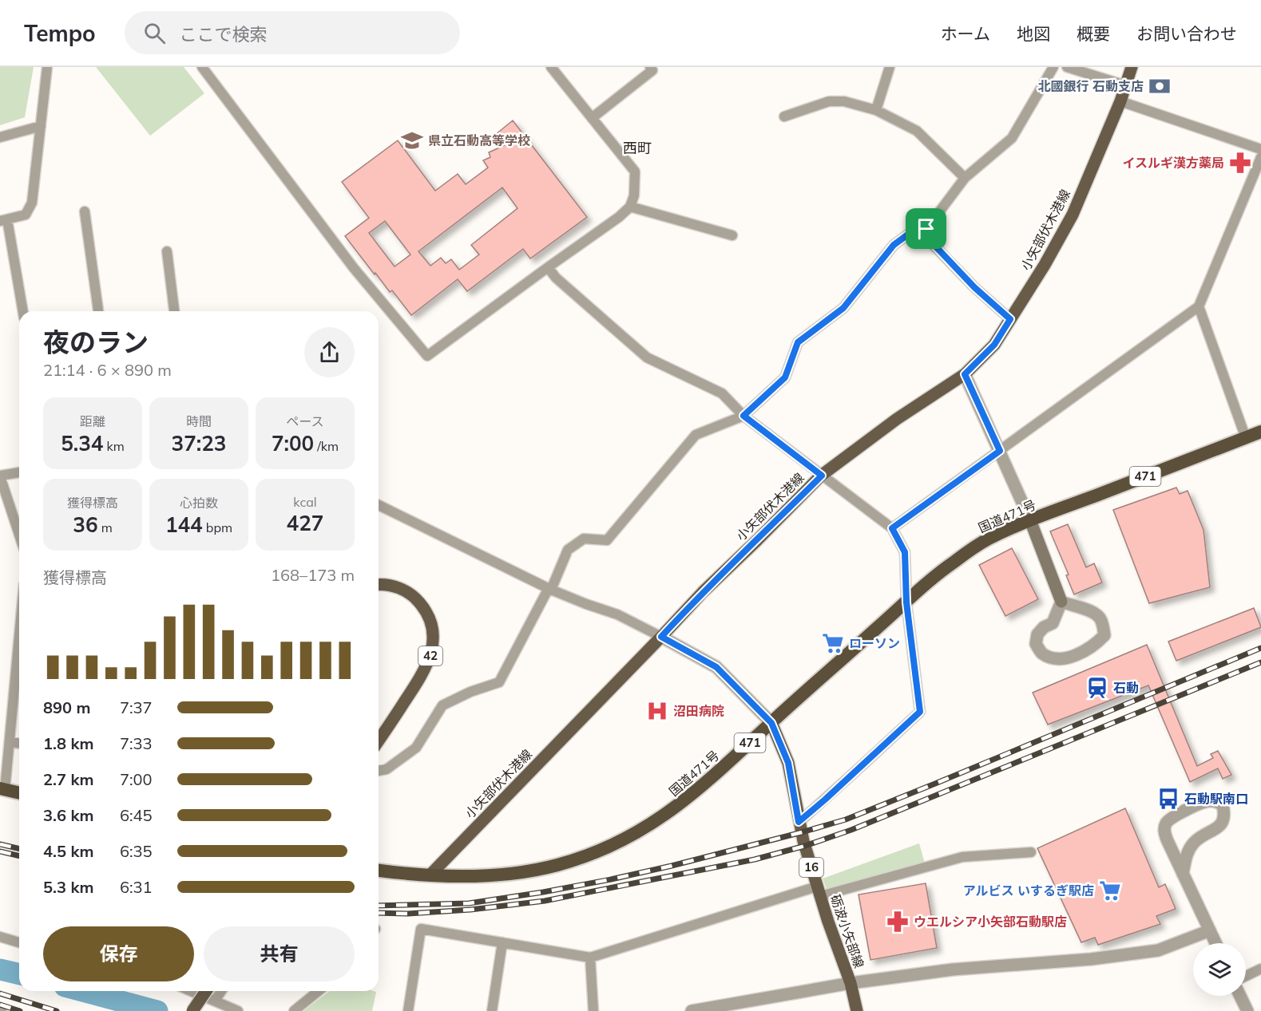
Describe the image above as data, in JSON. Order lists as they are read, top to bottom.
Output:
{
  "streets": {
    "highway": ["471", "国道471号"],
    "main road": [
      "小矢部伏木港線",
      "42",
      "16",
      "砺波小矢部線"
    ]
  },
  "crossings": [
    ["小矢部伏木港線", "国道471号"],
    ["国道471号", "砺波小矢部線"]
  ],
  "districts": ["西町"],
  "places": {
    "bank": ["北國銀行 石動支店"],
    "school or university": ["県立石動高等学校"],
    "pharmacy": ["イスルギ漢方薬局", "ウエルシア小矢部石動駅店"],
    "supermarket": ["ローソン", "アルビス いするぎ駅店"],
    "station": ["石動"],
    "hospital": ["沼田病院"],
    "bus stop": ["石動駅南口"]
  },
  "page": {
    "header": "Tempo",
    "search": "ここで検索",
    "nav": [
      "ホーム",
      "地図",
      "概要",
      "お問い合わせ"
    ],
    "heading": ["夜のラン", "21:14 · 6 × 890 m"],
    "stats": [
      ["距離", "5.34 km"],
      ["時間", "37:23"],
      ["ペース", "7:00 /km"],
      ["獲得標高", "36 m"],
      ["心拍数", "144 bpm"],
      ["kcal", "427"]
    ],
    "chart": ["獲得標高", "168–173 m"],
    "list": [
      {
        "name": "890 m",
        "note": "7:37"
      },
      {
        "name": "1.8 km",
        "note": "7:33"
      },
      {
        "name": "2.7 km",
        "note": "7:00"
      },
      {
        "name": "3.6 km",
        "note": "6:45"
      },
      {
        "name": "4.5 km",
        "note": "6:35"
      },
      {
        "name": "5.3 km",
        "note": "6:31"
      }
    ],
    "buttons": ["保存", "共有"]
  }
}
